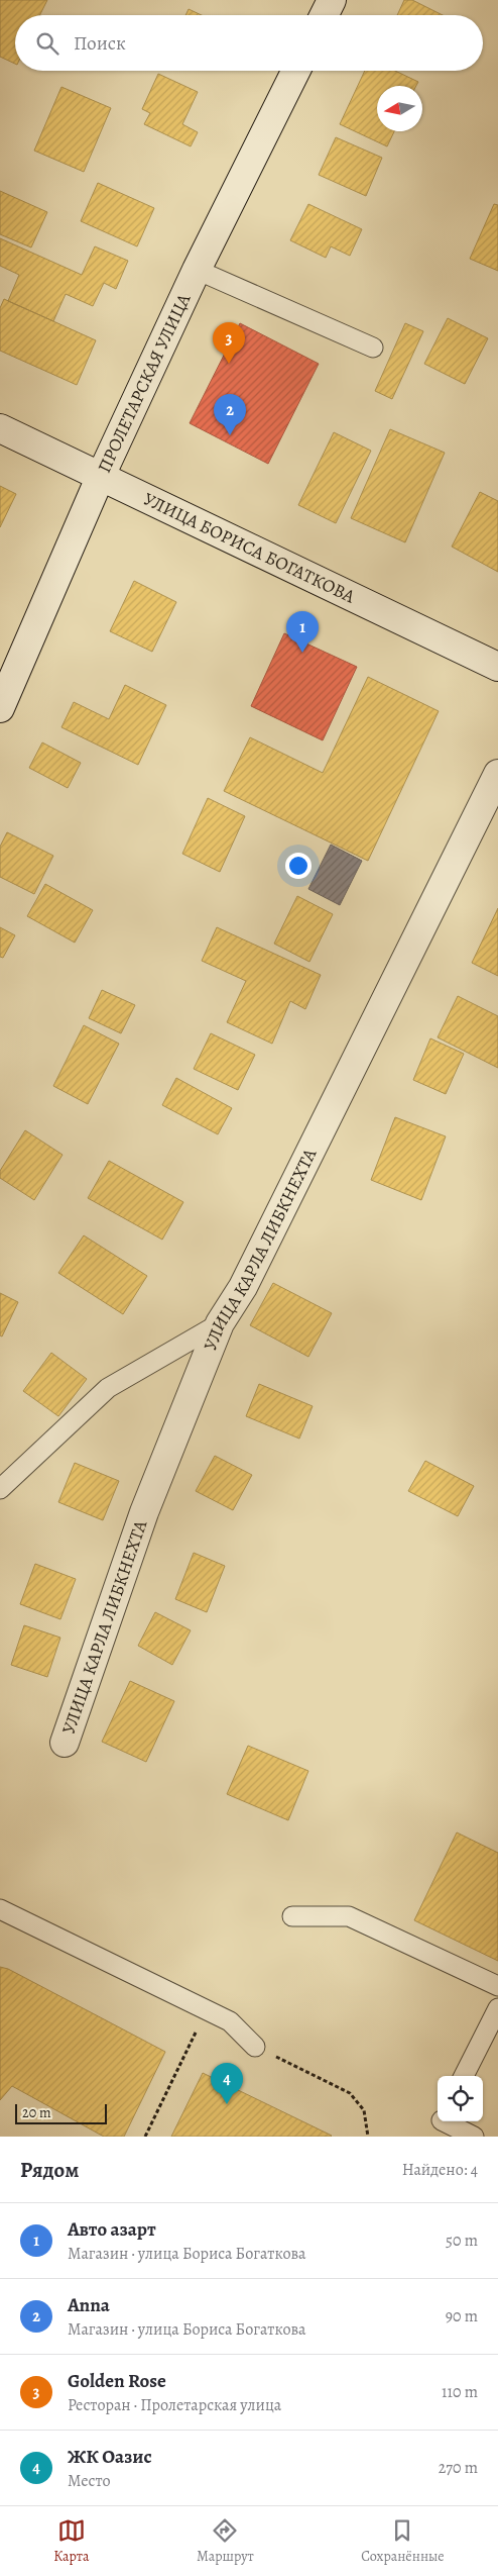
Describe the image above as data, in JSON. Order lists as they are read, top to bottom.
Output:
{
  "streets": {
    "main road": ["ПРОЛЕТАРСКАЯ УЛИЦА", "УЛИЦА БОРИСА БОГАТКОВА", "УЛИЦА КАРЛА ЛИБКНЕХТА"]
  },
  "crossings": [
    ["ПРОЛЕТАРСКАЯ УЛИЦА", "УЛИЦА БОРИСА БОГАТКОВА"]
  ],
  "scale_bar": "20 m",
  "north": "left",
  "page": {
    "search": "Поиск",
    "pins": [
      "3",
      "2",
      "1",
      "4"
    ],
    "scale": "20 m",
    "heading": ["Рядом", "Найдено: 4"],
    "list": [
      {
        "mark": "1",
        "name": "Авто азарт",
        "note": "Магазин · улица Бориса Богаткова",
        "value": "50 m"
      },
      {
        "mark": "2",
        "name": "Anna",
        "note": "Магазин · улица Бориса Богаткова",
        "value": "90 m"
      },
      {
        "mark": "3",
        "name": "Golden Rose",
        "note": "Ресторан · Пролетарская улица",
        "value": "110 m"
      },
      {
        "mark": "4",
        "name": "ЖК Оазис",
        "note": "Место",
        "value": "270 m"
      }
    ],
    "nav": ["Карта", "Маршрут", "Сохранённые"]
  }
}
